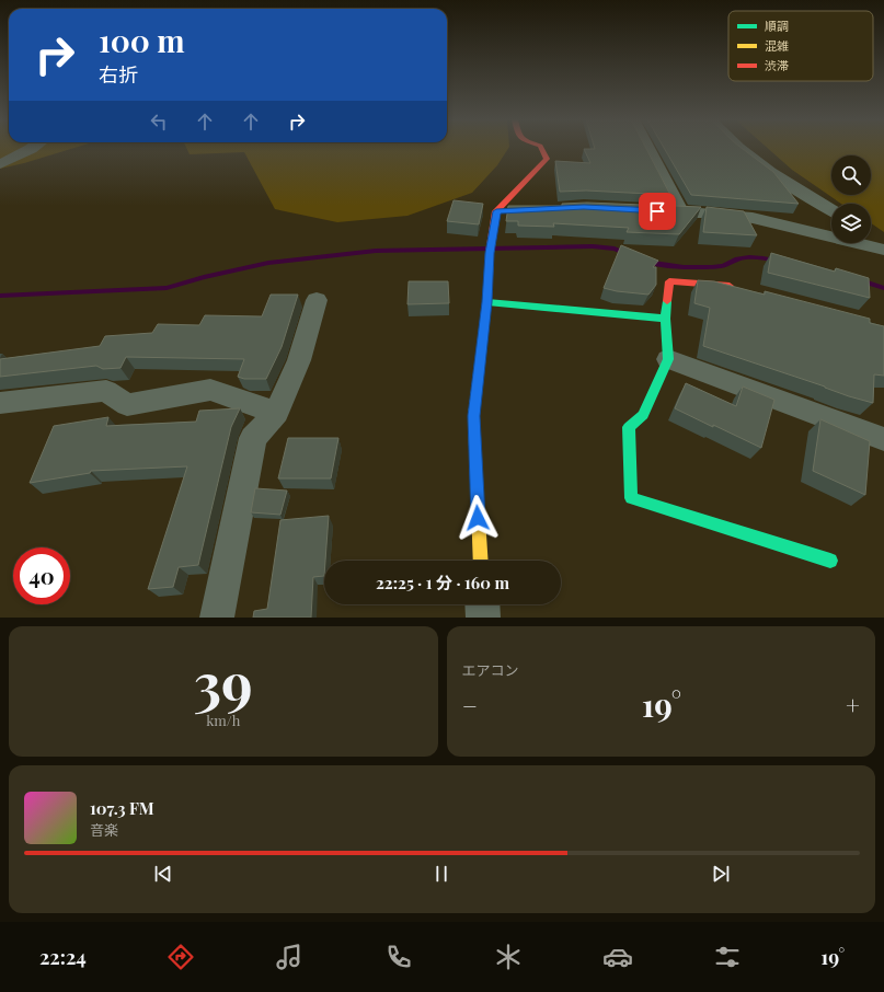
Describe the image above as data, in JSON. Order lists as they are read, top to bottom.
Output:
{
  "legend": ["順調", "混雑", "渋滞"],
  "page": {
    "turn": ["100 m", "右折"],
    "limit": "40",
    "trip": "22:25 · 1 分 · 160 m",
    "tile": [
      ["39", "km/h"],
      "エアコン"
    ],
    "heat": ["−", "19°", "+"],
    "song": ["107.3 FM", "音楽"],
    "tabs": ["22:24", "19°"]
  }
}
